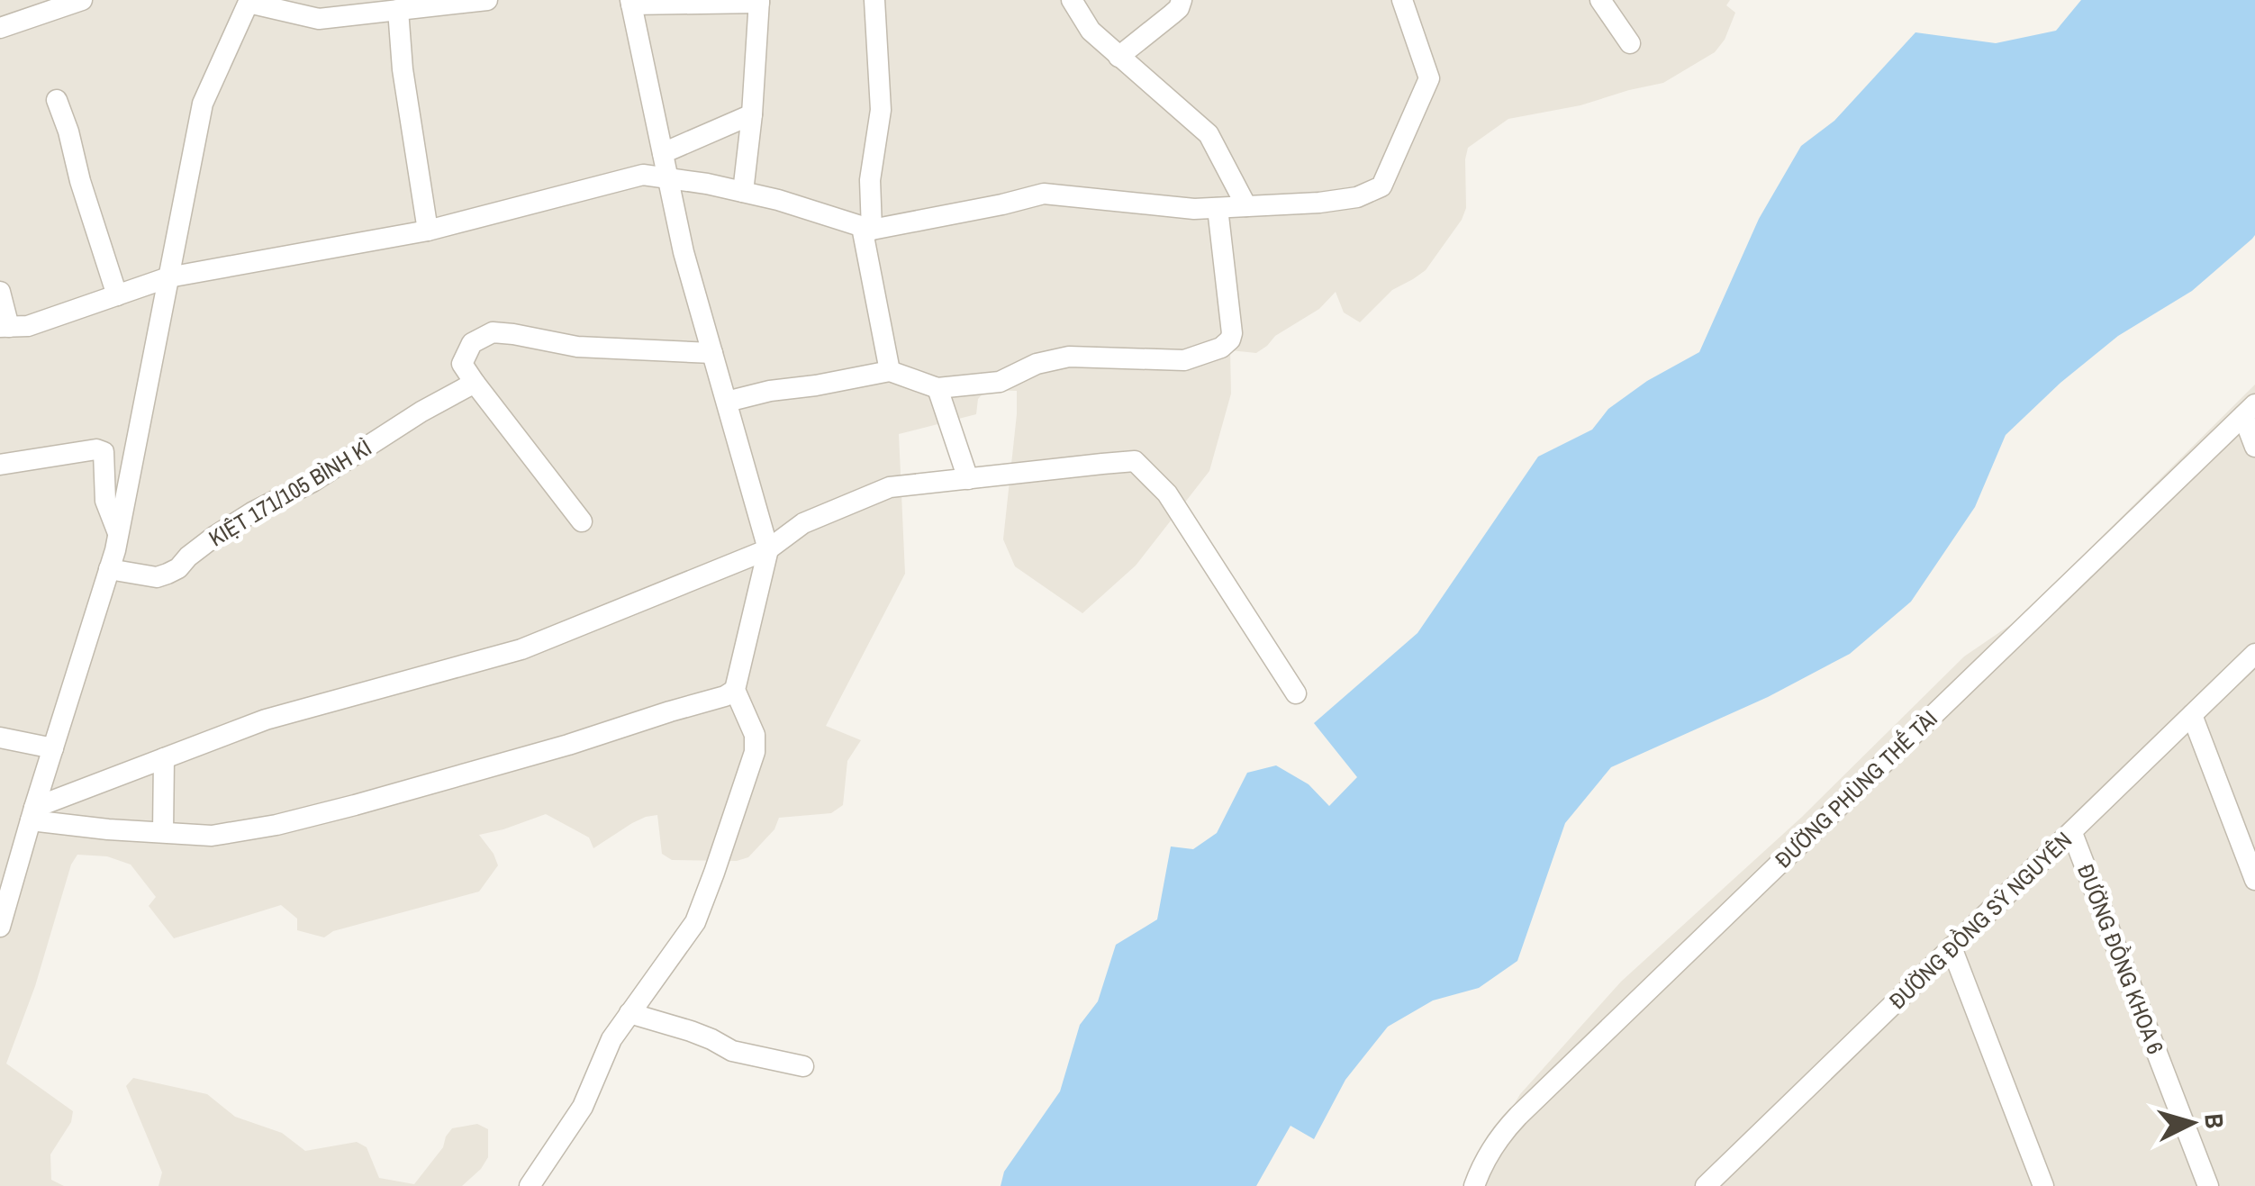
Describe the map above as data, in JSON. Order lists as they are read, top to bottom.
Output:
{
  "streets": {
    "street": [
      "KIỆT 171/105 BÌNH KÌ",
      "ĐƯỜNG PHÙNG THẾ TÀI",
      "ĐƯỜNG ĐỒNG SỸ NGUYÊN",
      "ĐƯỜNG ĐỒNG KHOA 6"
    ]
  },
  "crossings": [
    ["ĐƯỜNG ĐỒNG SỸ NGUYÊN", "ĐƯỜNG ĐỒNG KHOA 6"]
  ],
  "north": "right"
}
